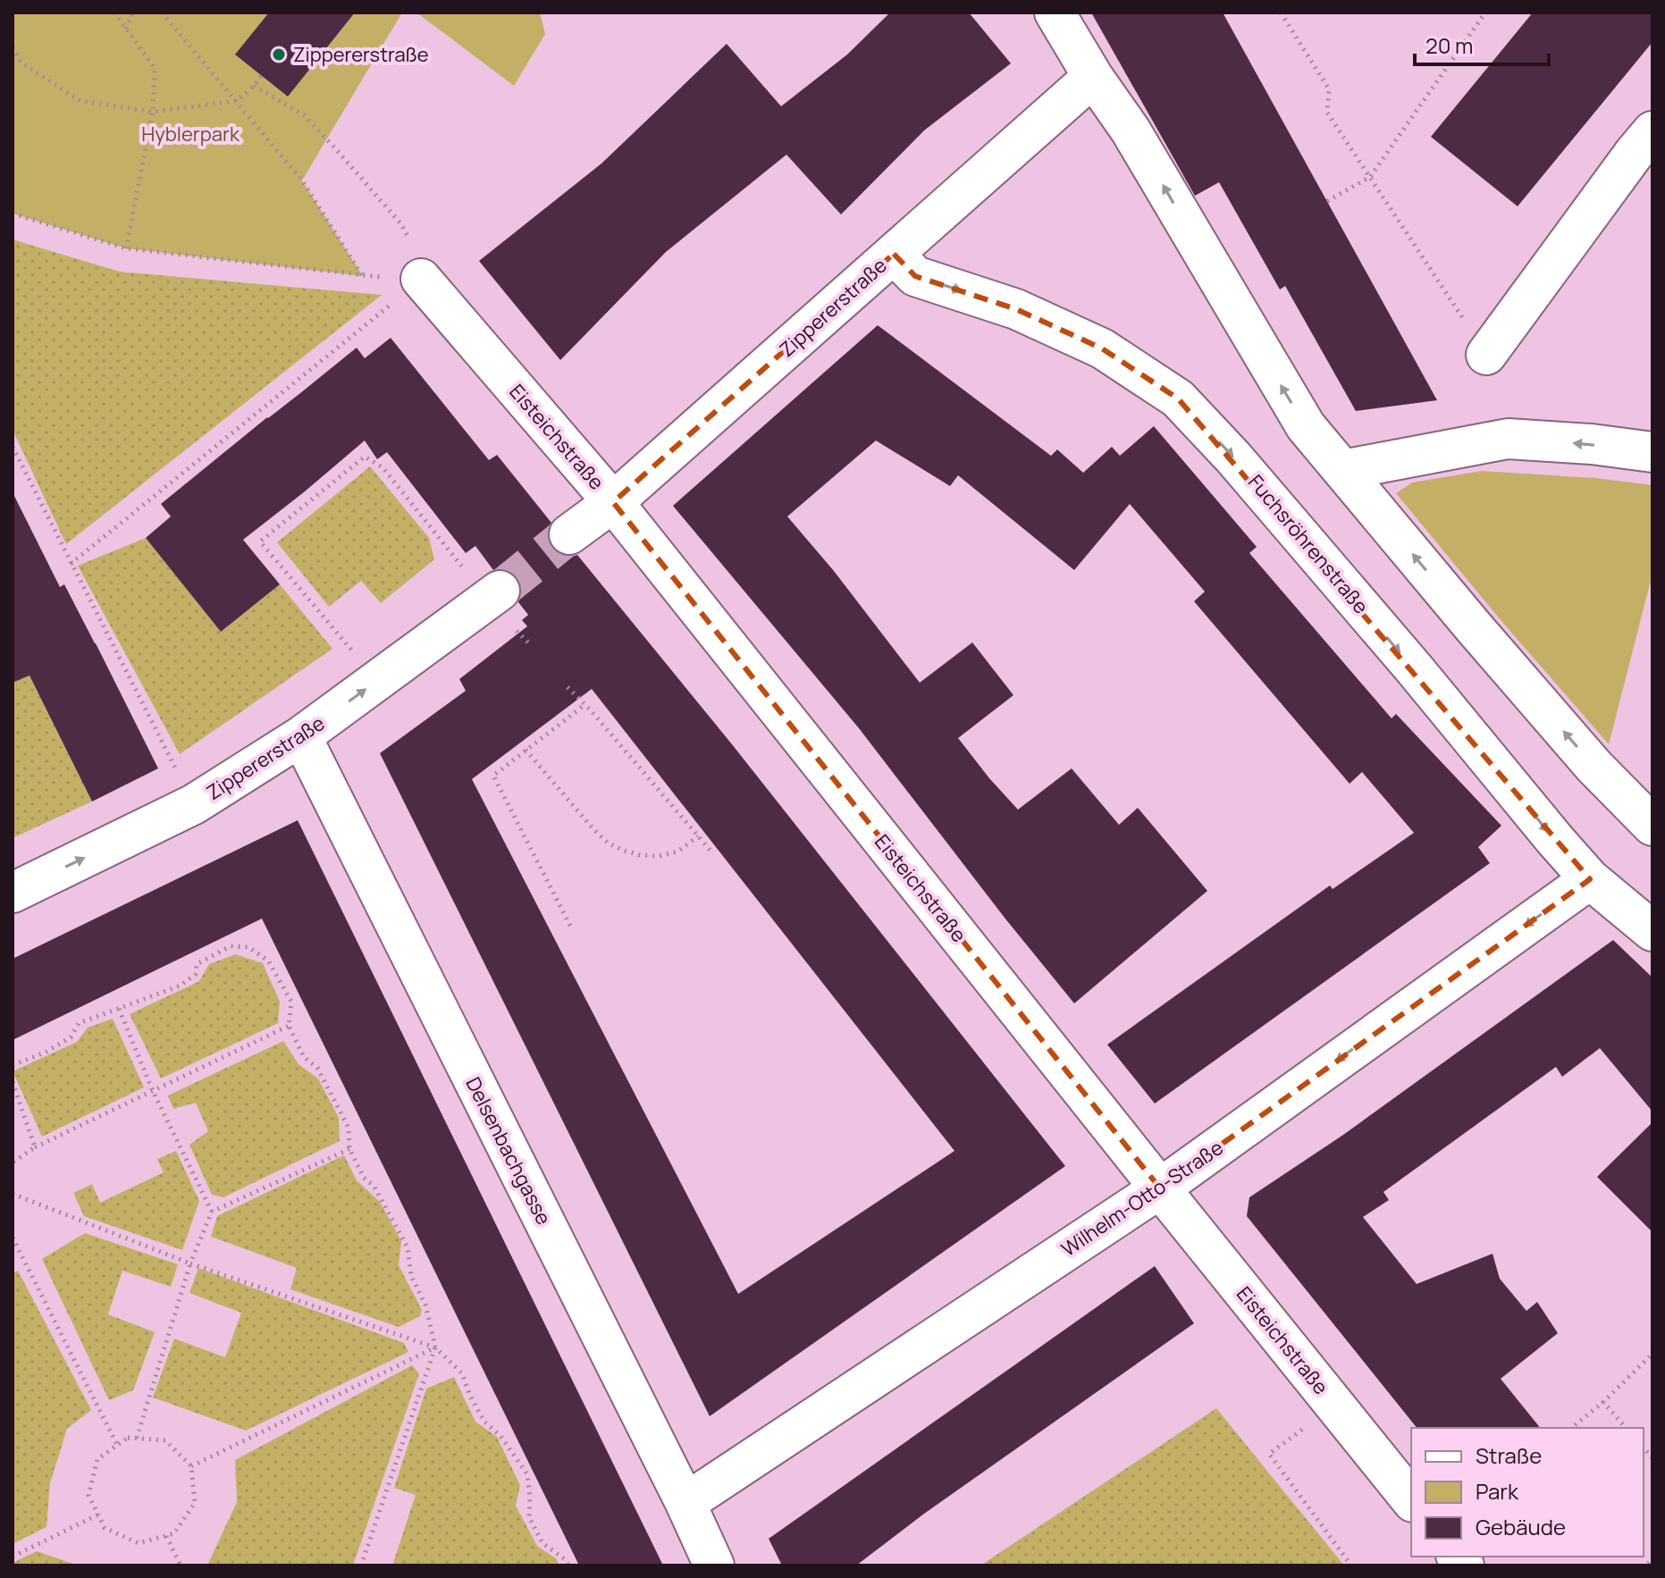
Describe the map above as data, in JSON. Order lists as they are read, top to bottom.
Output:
{
  "streets": {
    "street": [
      "Zippererstraße",
      "Eisteichstraße",
      "Fuchsröhrenstraße",
      "Delsenbachgasse",
      "Wilhelm-Otto-Straße"
    ]
  },
  "crossings": [
    ["Zippererstraße", "Eisteichstraße"],
    ["Zippererstraße", "Fuchsröhrenstraße"],
    ["Zippererstraße", "Delsenbachgasse"],
    ["Eisteichstraße", "Wilhelm-Otto-Straße"],
    ["Fuchsröhrenstraße", "Wilhelm-Otto-Straße"],
    ["Delsenbachgasse", "Wilhelm-Otto-Straße"]
  ],
  "one_way": ["Wilhelm-Otto-Straße"],
  "parks": ["Hyblerpark"],
  "places": ["Zippererstraße"],
  "legend": ["Straße", "Park", "Gebäude"],
  "scale_bar": "20 m"
}
